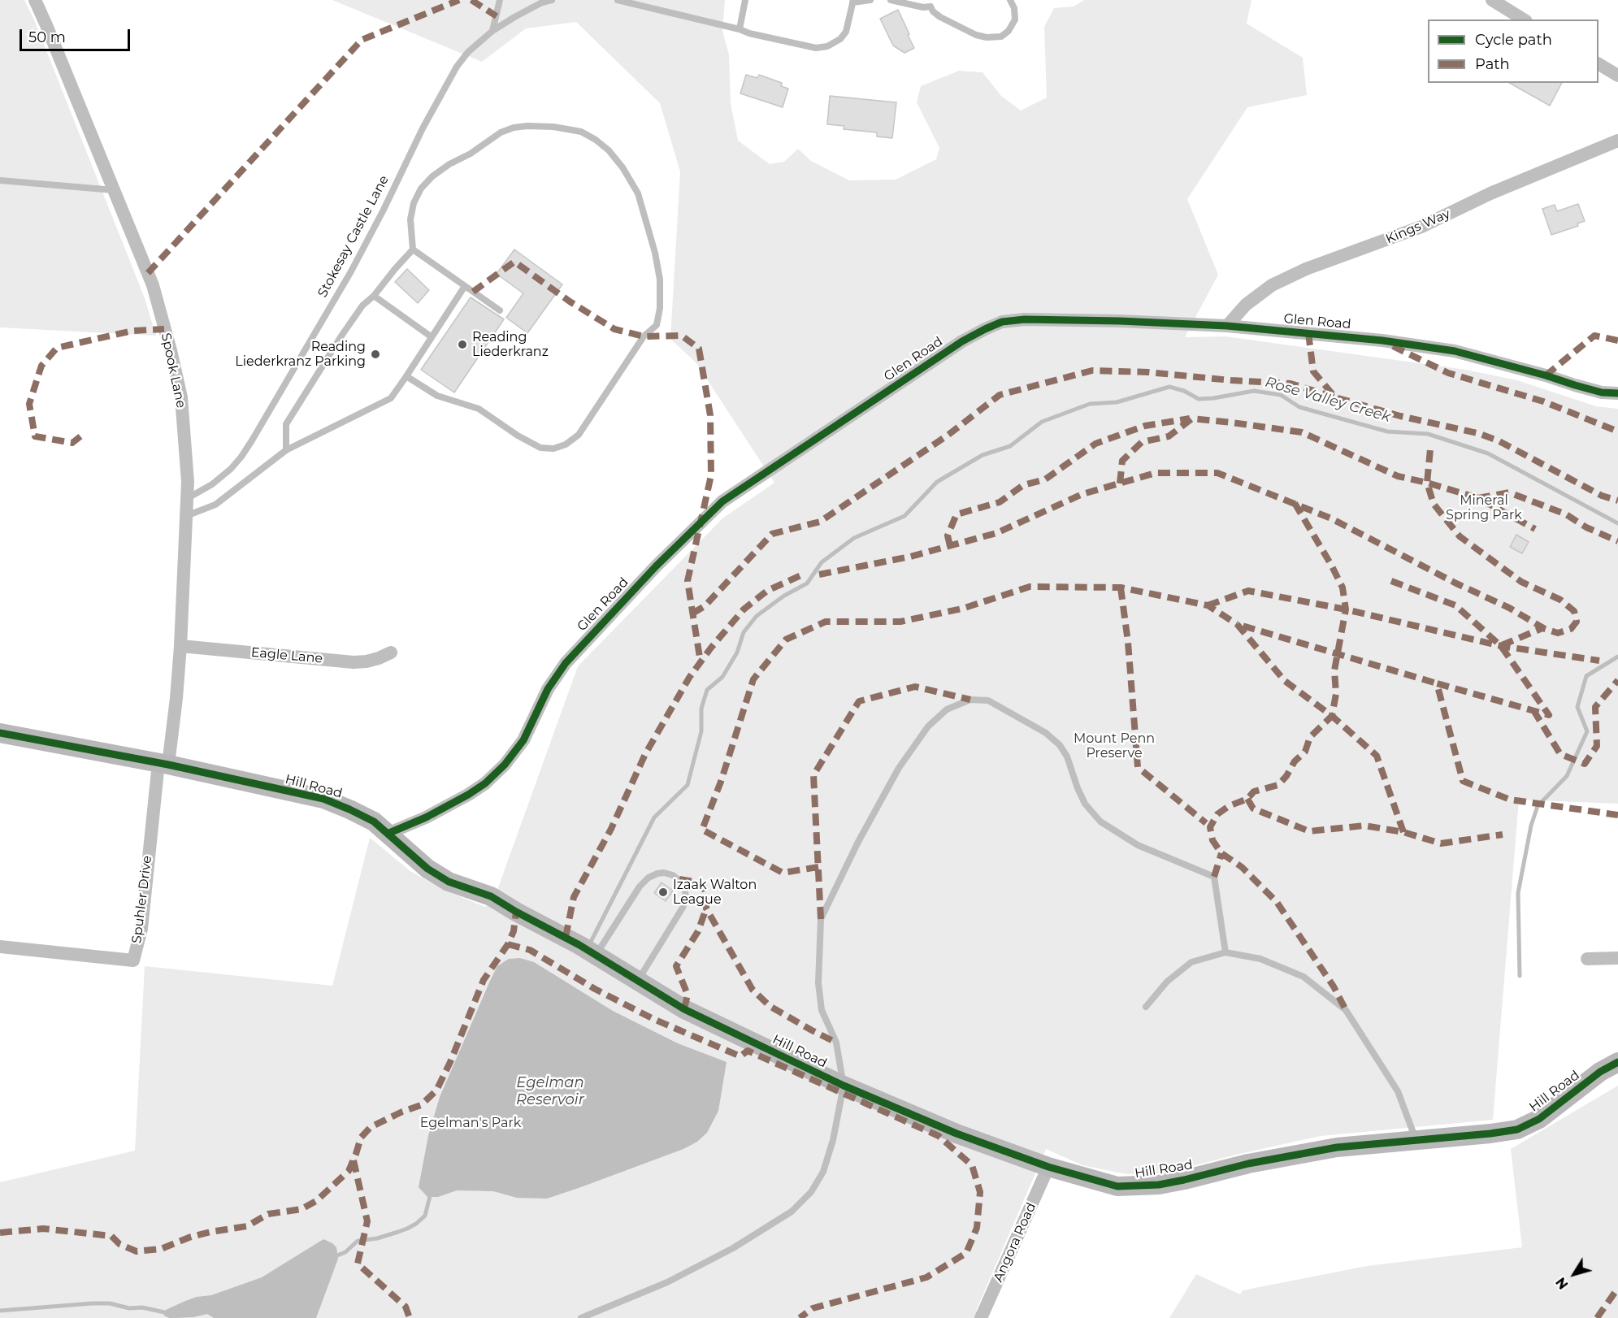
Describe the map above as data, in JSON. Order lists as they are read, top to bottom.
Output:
{
  "streets": {
    "street": [
      "Kings Way",
      "Glen Road",
      "Spook Lane",
      "Eagle Lane",
      "Hill Road",
      "Spuhler Drive",
      "Angora Road"
    ],
    "lane": ["Stokesay Castle Lane"]
  },
  "crossings": [
    ["Kings Way", "Glen Road"],
    ["Stokesay Castle Lane", "Spook Lane"],
    ["Glen Road", "Hill Road"],
    ["Spook Lane", "Eagle Lane"],
    ["Spook Lane", "Hill Road"],
    ["Spook Lane", "Spuhler Drive"],
    ["Hill Road", "Spuhler Drive"],
    ["Hill Road", "Angora Road"]
  ],
  "water": ["Rose Valley Creek", "Egelman Reservoir"],
  "parks": ["Mineral Spring Park", "Mount Penn Preserve", "Egelman's Park"],
  "places": ["Reading Liederkranz", "Reading Liederkranz Parking", "Izaak Walton League"],
  "legend": ["Cycle path", "Path"],
  "scale_bar": "50 m",
  "north": "bottom left"
}
